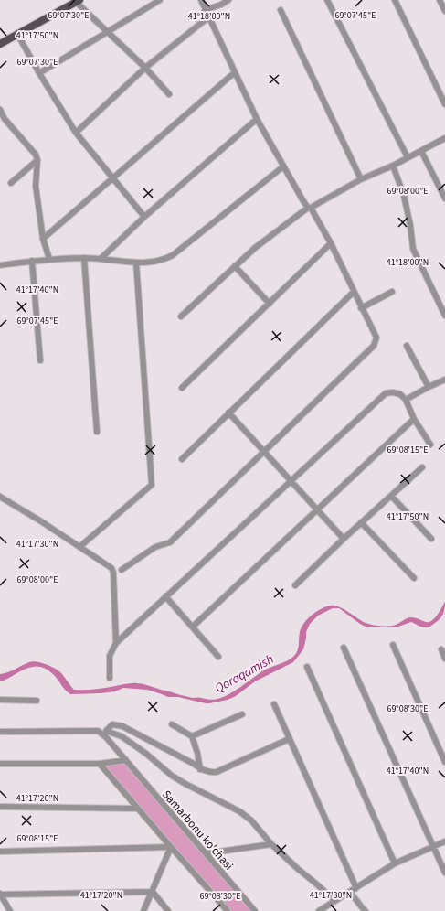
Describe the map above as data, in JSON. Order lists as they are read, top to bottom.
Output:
{
  "streets": {
    "street": ["Samarbonu ko'chasi"]
  },
  "water": ["Qoraqamish"],
  "coordinates": [
    "69°07'30\"E",
    "69°07'45\"E",
    "41°18'00\"N",
    "41°17'50\"N",
    "69°08'00\"E",
    "41°17'40\"N",
    "69°08'15\"E",
    "41°17'30\"N",
    "69°08'30\"E",
    "41°17'20\"N"
  ]
}
